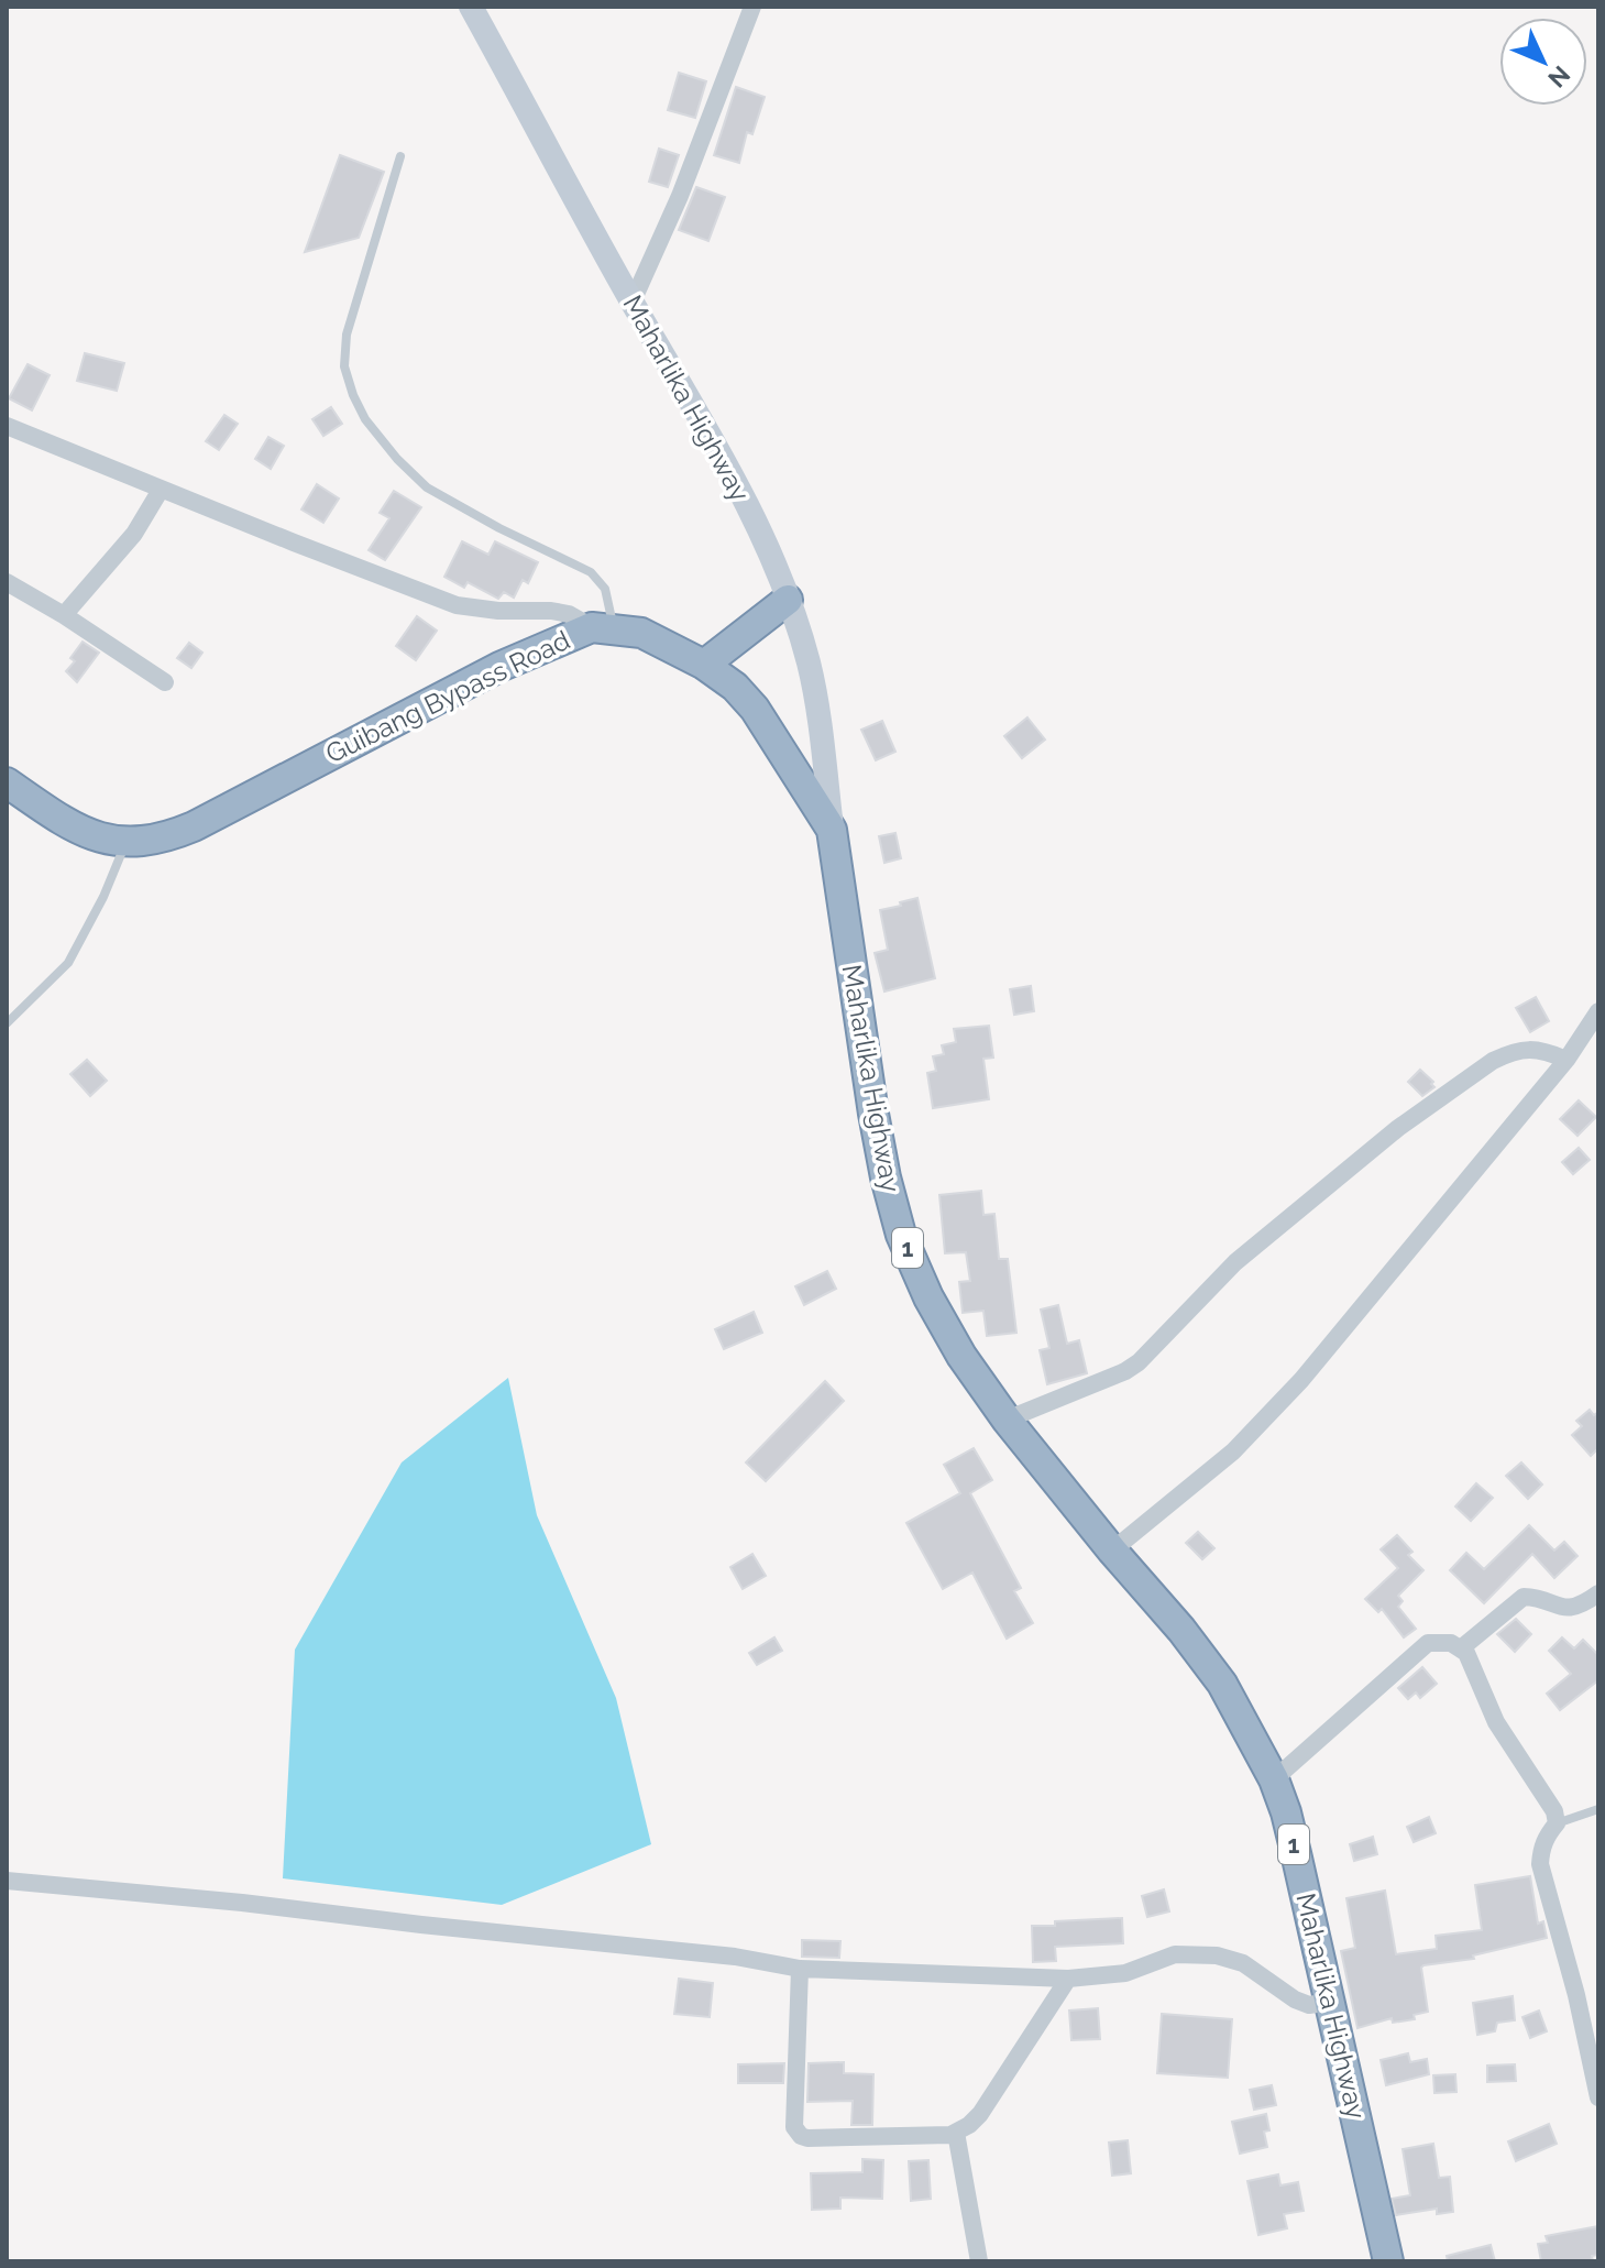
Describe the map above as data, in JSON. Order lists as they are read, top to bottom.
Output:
{
  "streets": {
    "highway": ["Maharlika Highway", "Guibang Bypass Road", "1"]
  },
  "north": "bottom right"
}
